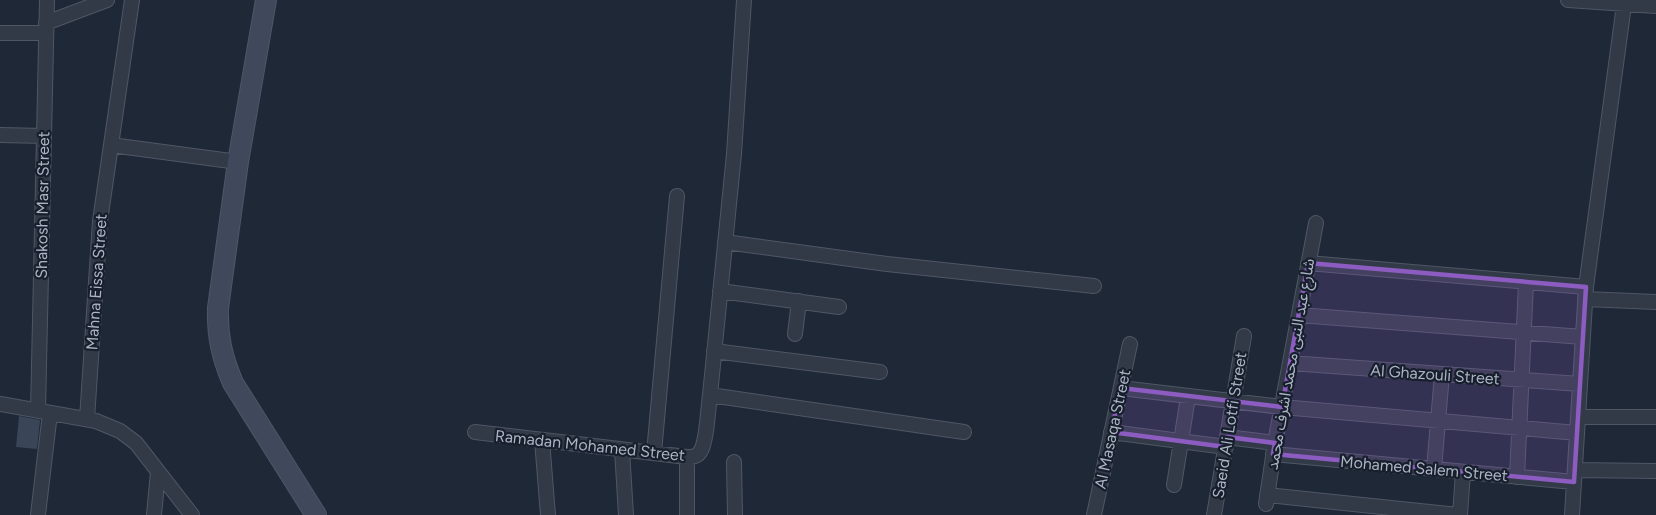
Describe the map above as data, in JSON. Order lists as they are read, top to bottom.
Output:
{
  "streets": {
    "street": [
      "Shakosh Masr Street",
      "Mahna Eissa Street",
      "شارع عبد النبى محمد اشرف محمد",
      "Al Ghazouli Street",
      "Saeid Ali Lotfi Street",
      "Al Masaqa Street",
      "Ramadan Mohamed Street",
      "Mohamed Salem Street"
    ]
  },
  "crossings": [
    ["شارع عبد النبى محمد اشرف محمد", "Al Ghazouli Street"],
    ["شارع عبد النبى محمد اشرف محمد", "Mohamed Salem Street"],
    ["Saeid Ali Lotfi Street", "Mohamed Salem Street"],
    ["Al Masaqa Street", "Mohamed Salem Street"]
  ]
}
